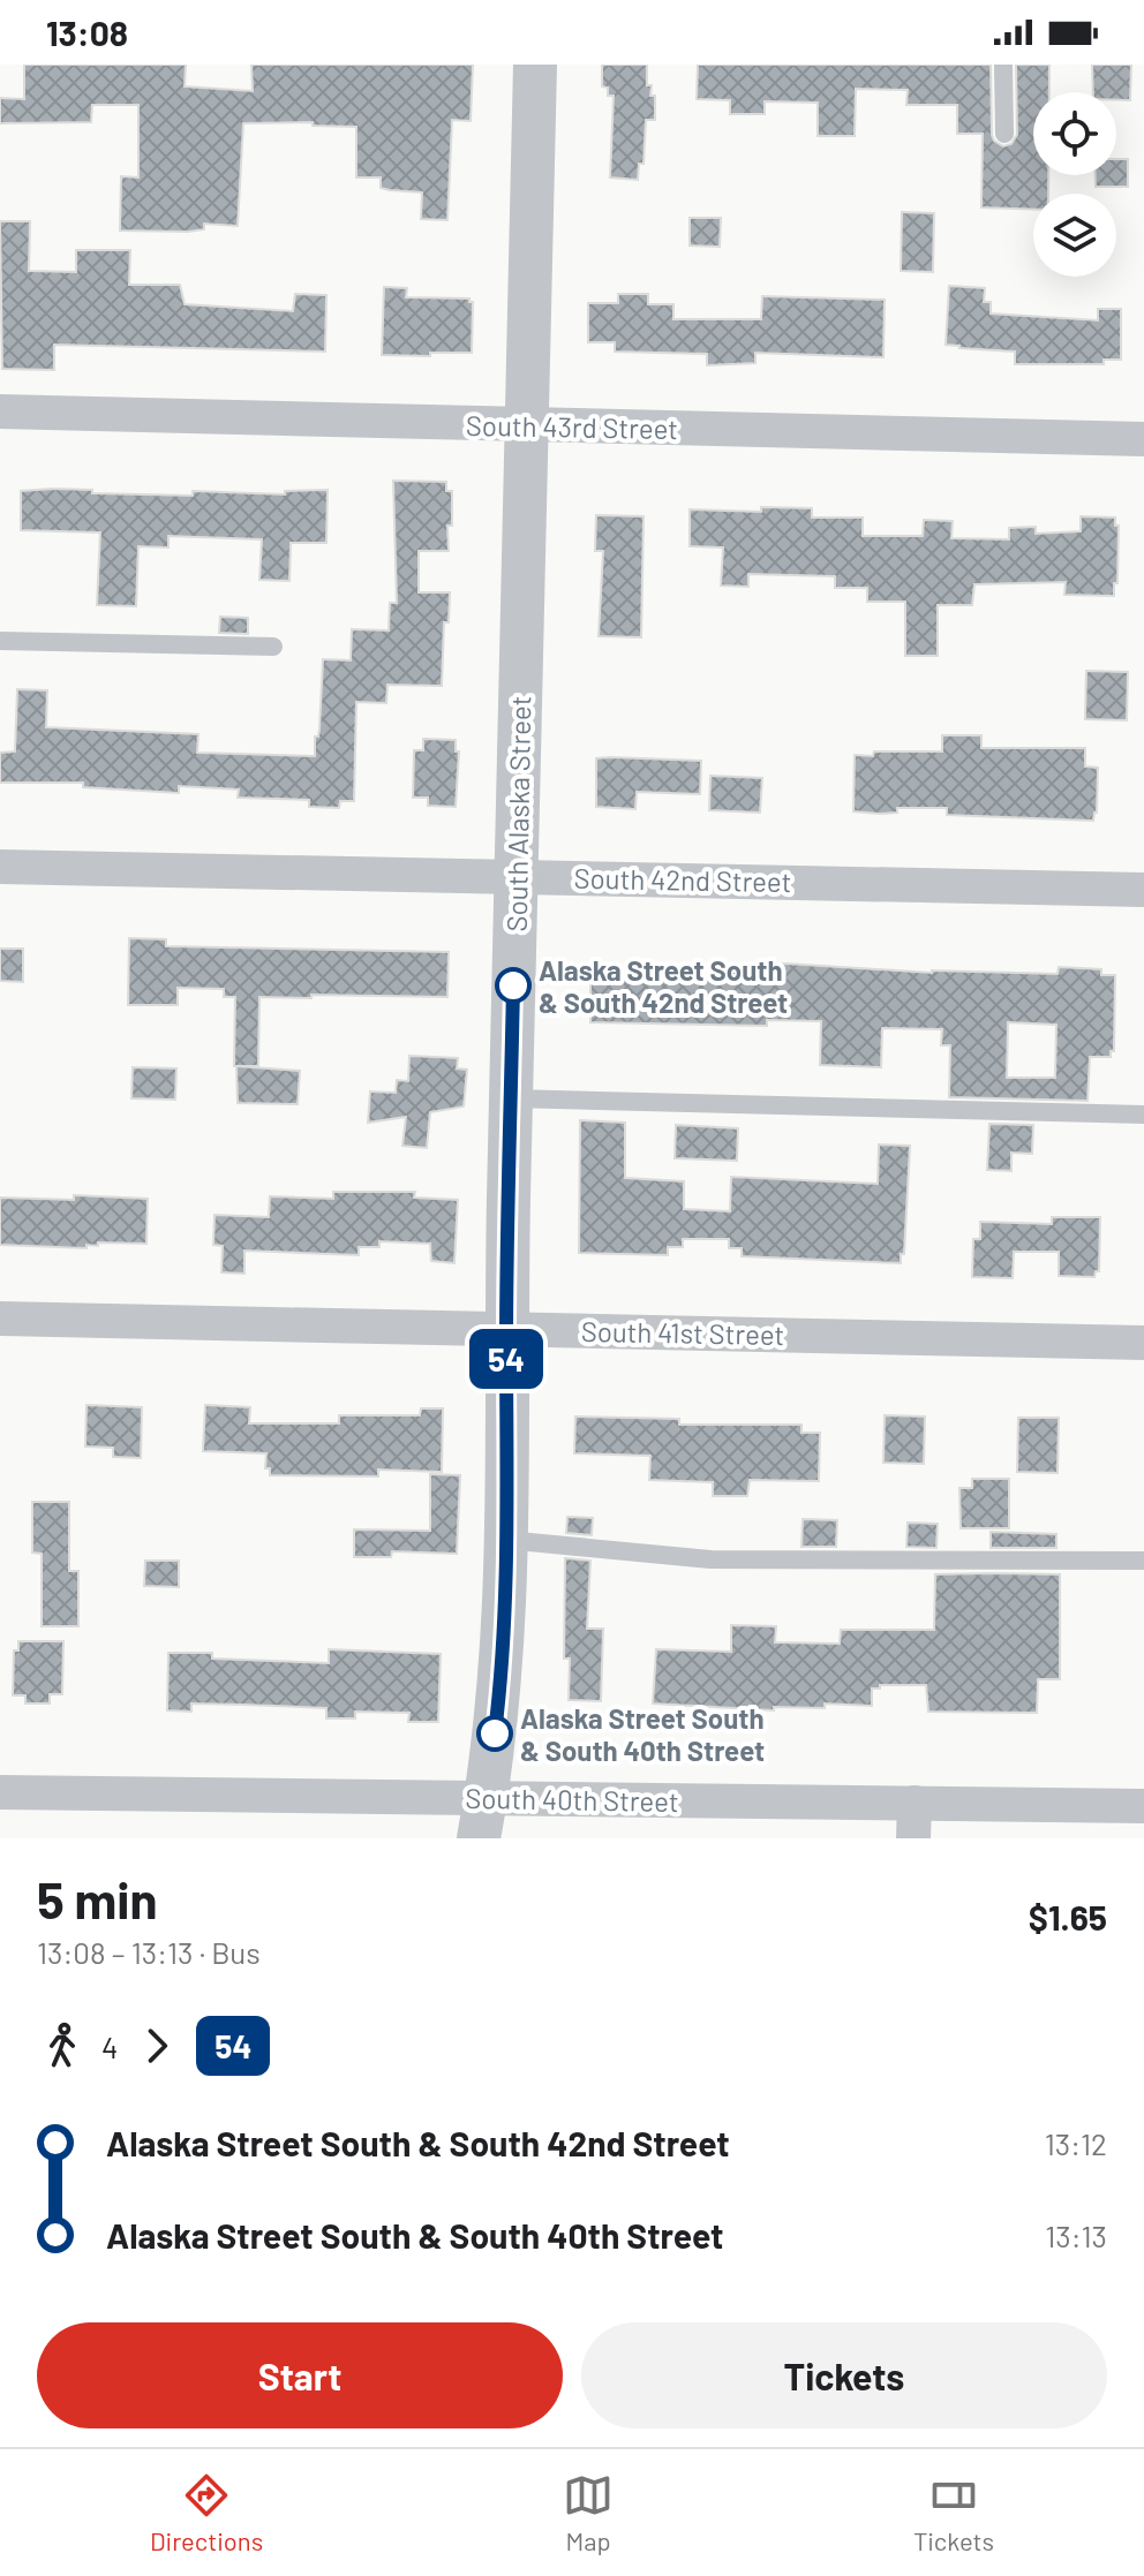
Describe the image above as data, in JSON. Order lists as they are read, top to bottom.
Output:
{
  "streets": {
    "street": [
      "South 43rd Street",
      "South Alaska Street",
      "South 42nd Street",
      "South 41st Street",
      "South 40th Street"
    ]
  },
  "crossings": [
    ["South 43rd Street", "South Alaska Street"],
    ["South Alaska Street", "South 42nd Street"],
    ["South Alaska Street", "South 41st Street"],
    ["South Alaska Street", "South 40th Street"]
  ],
  "places": ["Alaska Street South & South 42nd Street", "Alaska Street South & South 40th Street"],
  "lines": ["bus line 54"],
  "page": {
    "status": "13:08",
    "on_map": "54",
    "heading": ["5 min", "13:08 – 13:13 · Bus", "$1.65"],
    "legs": ["4", "54"],
    "list": [
      {
        "name": "Alaska Street South & South 42nd Street",
        "value": "13:12"
      },
      {
        "name": "Alaska Street South & South 40th Street",
        "value": "13:13"
      }
    ],
    "buttons": ["Start", "Tickets"],
    "tabs": ["Directions", "Map", "Tickets"]
  }
}
